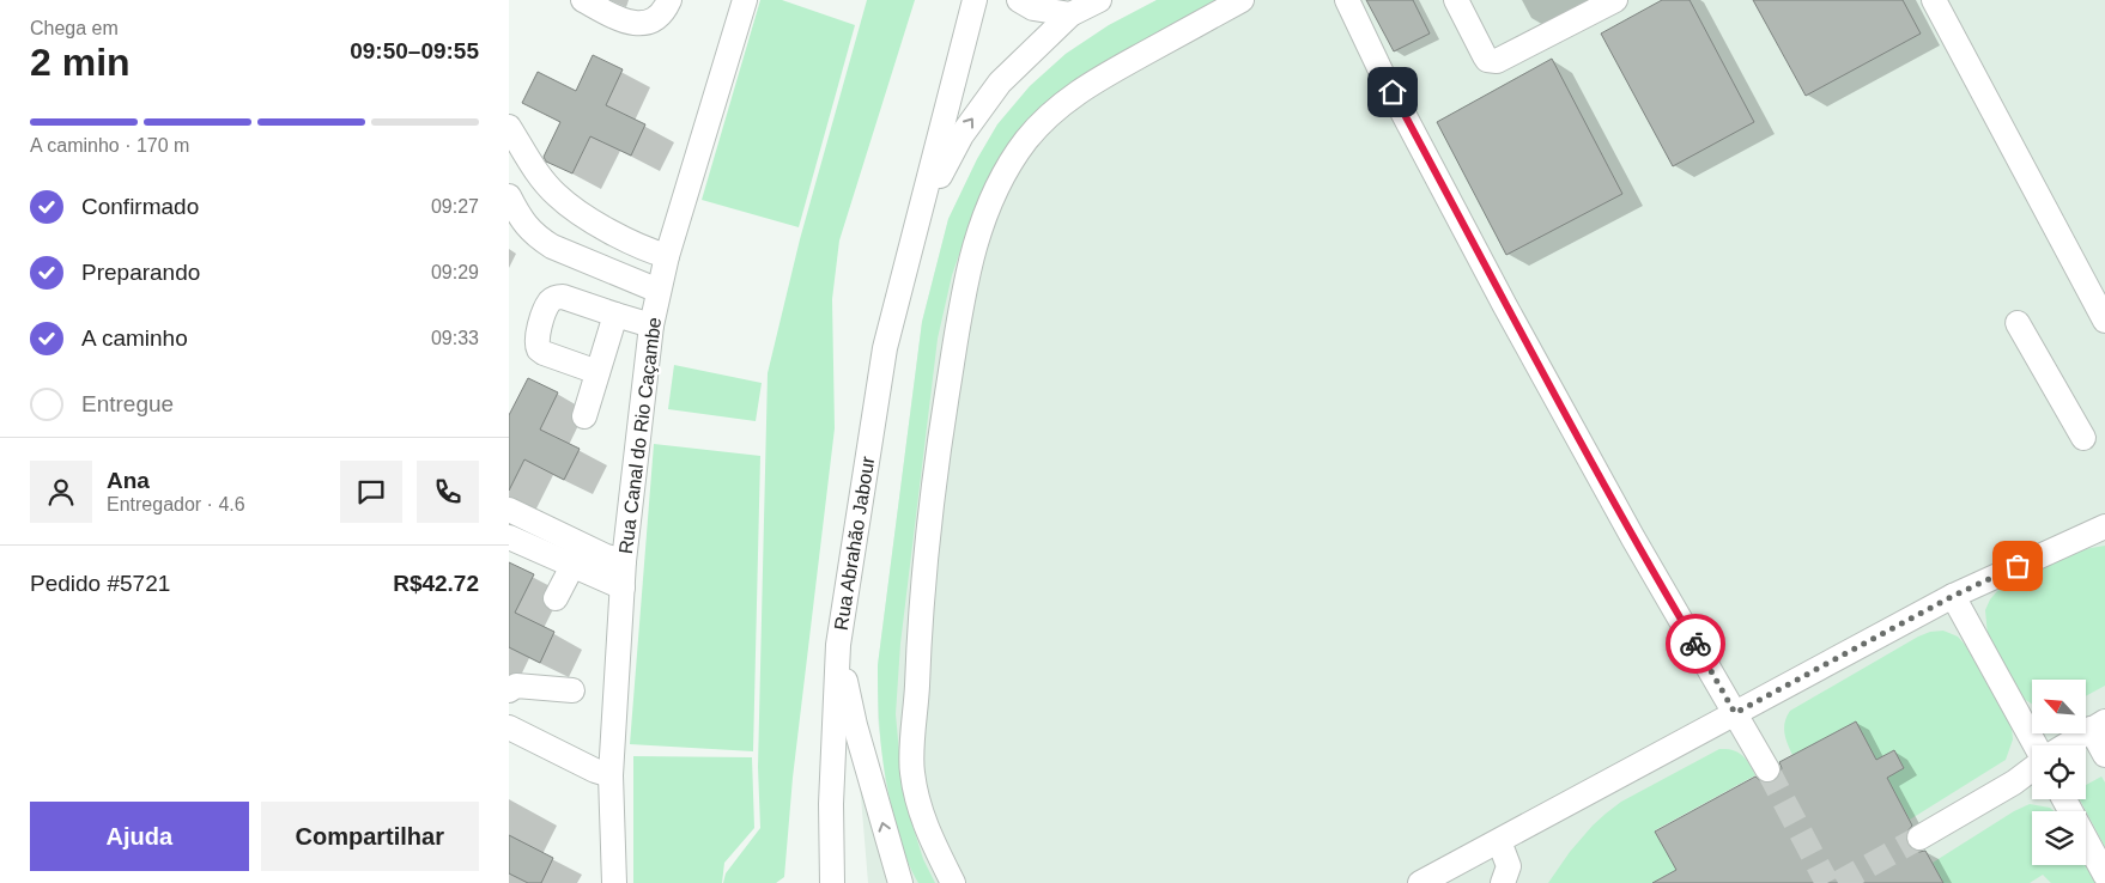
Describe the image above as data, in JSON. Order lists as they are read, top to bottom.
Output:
{
  "streets": {
    "street": ["Rua Canal do Rio Caçambe", "Rua Abrahão Jabour"]
  },
  "north": "top left",
  "page": {
    "heading": ["2 min", "Chega em", "09:50–09:55"],
    "panel": [
      "Ana",
      "Entregador · 4.6",
      "Pedido #5721",
      "R$42.72"
    ],
    "bar": "A caminho · 170 m",
    "list": [
      ["Confirmado", "09:27"],
      ["Preparando", "09:29"],
      ["A caminho", "09:33"],
      "Entregue"
    ],
    "buttons": ["Ajuda", "Compartilhar"]
  }
}
